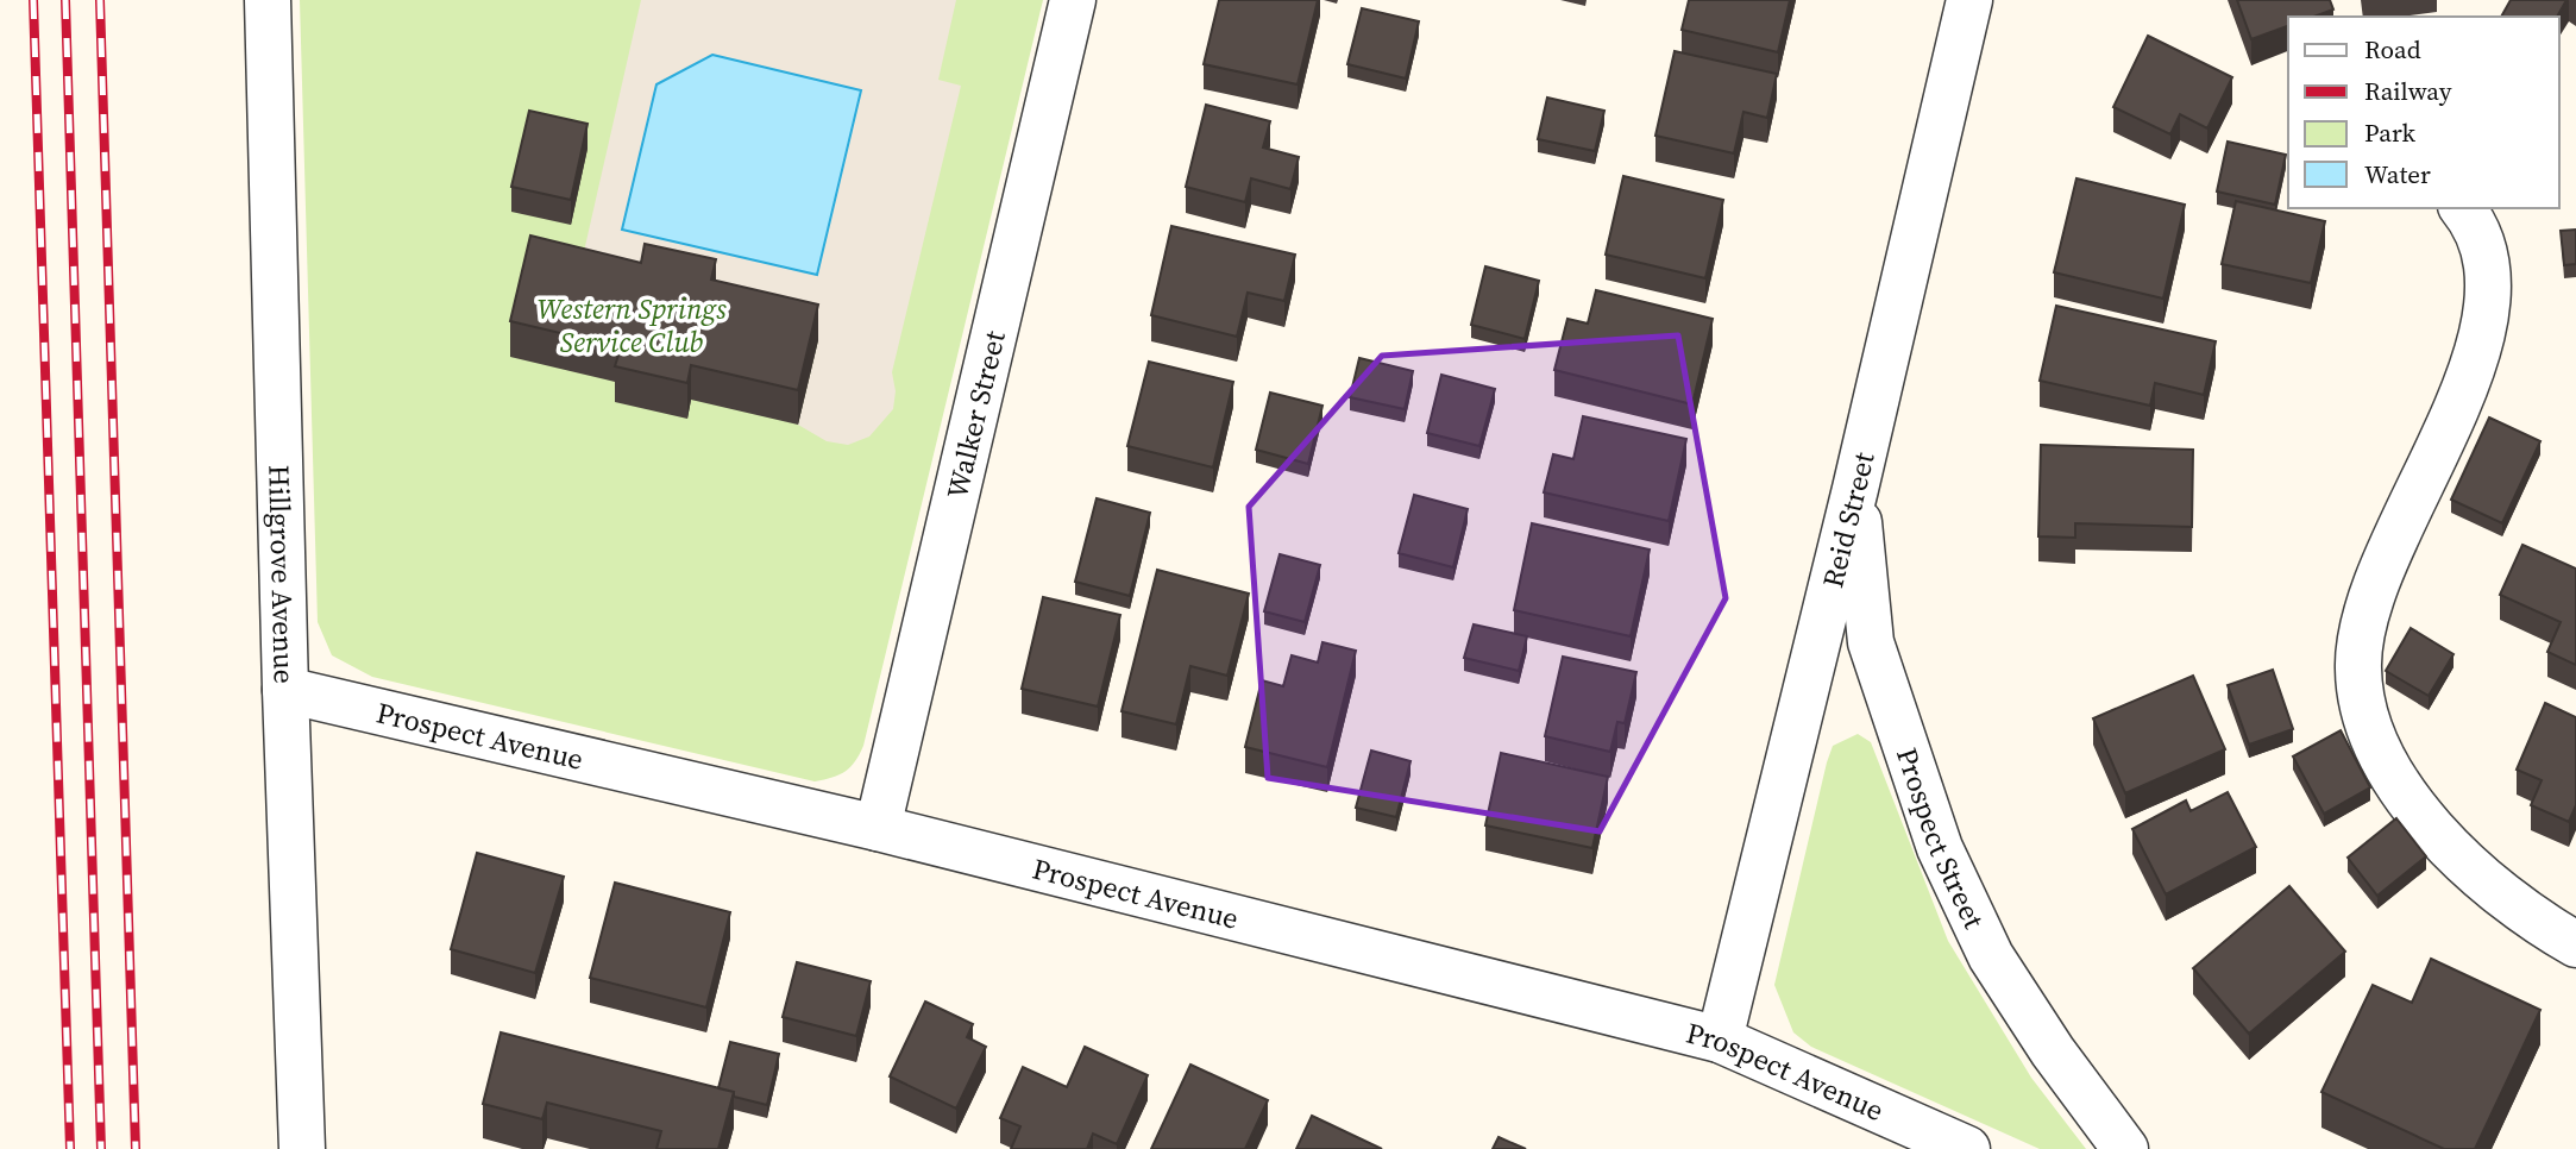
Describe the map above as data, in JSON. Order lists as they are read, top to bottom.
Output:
{
  "streets": {
    "street": [
      "Walker Street",
      "Reid Street",
      "Hillgrove Avenue",
      "Prospect Avenue",
      "Prospect Street"
    ]
  },
  "crossings": [
    ["Walker Street", "Prospect Avenue"],
    ["Reid Street", "Prospect Avenue"],
    ["Reid Street", "Prospect Street"],
    ["Hillgrove Avenue", "Prospect Avenue"]
  ],
  "parks": ["Western Springs Service Club"],
  "legend": [
    "Road",
    "Railway",
    "Park",
    "Water"
  ]
}
